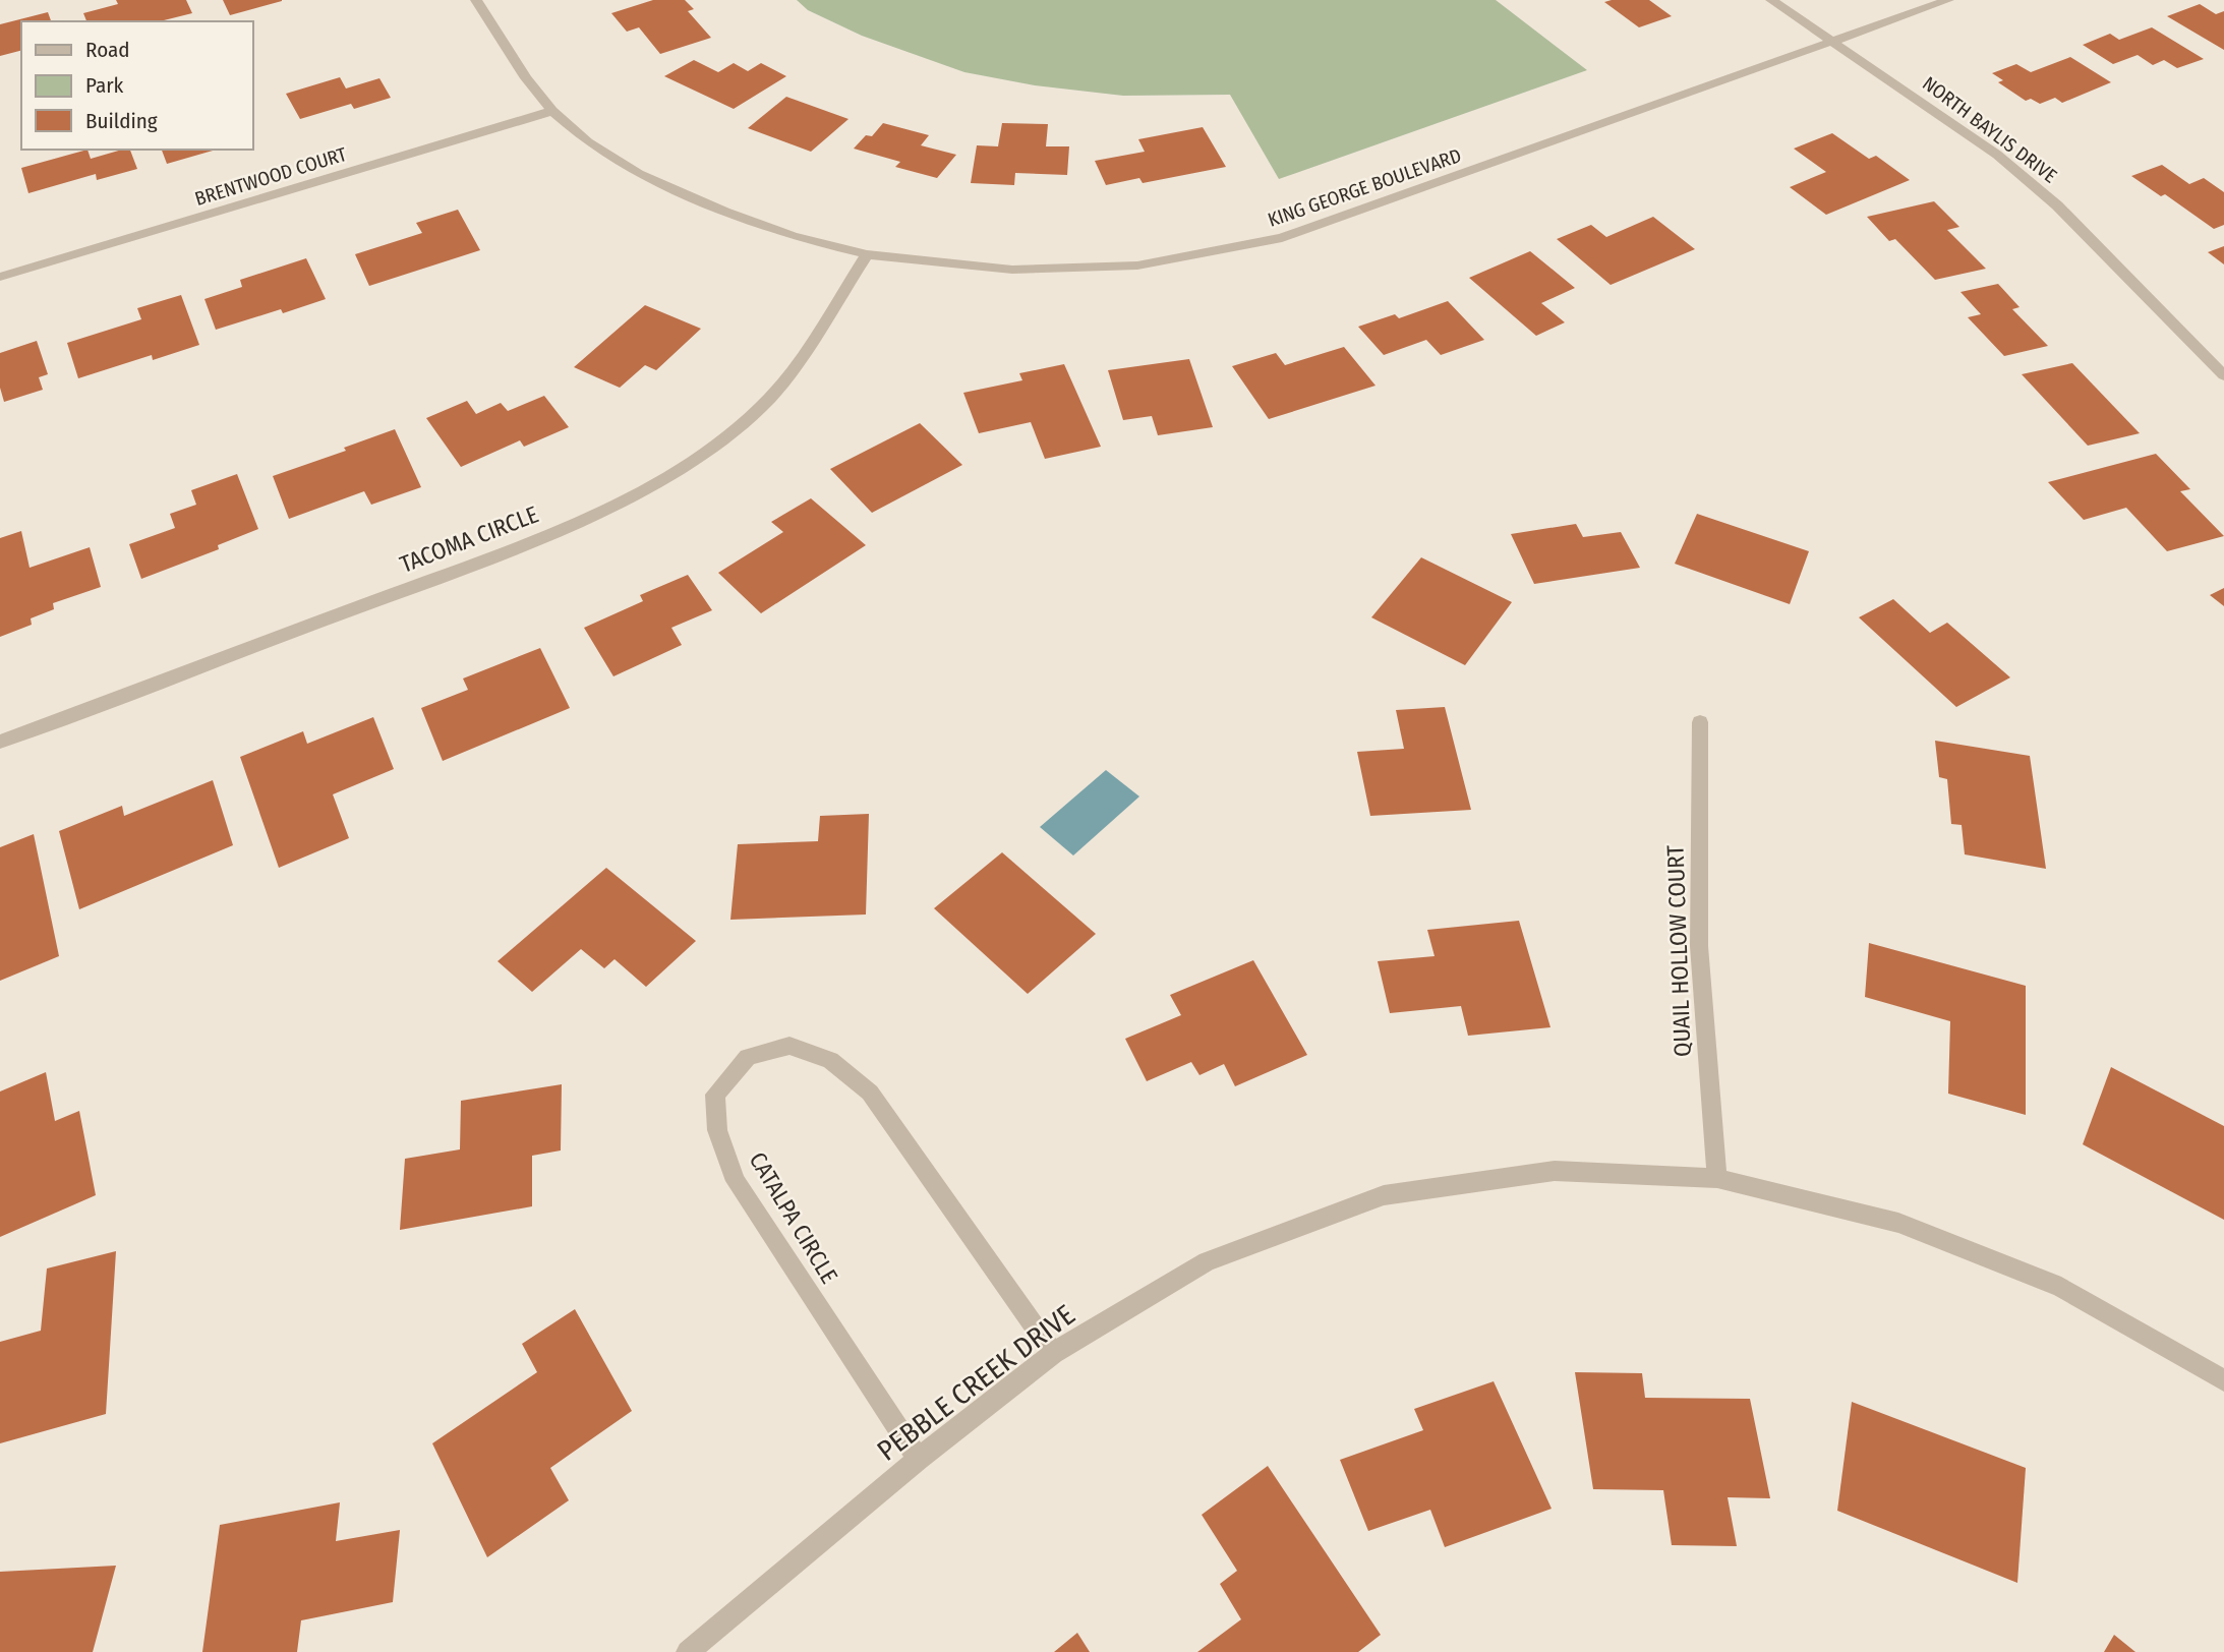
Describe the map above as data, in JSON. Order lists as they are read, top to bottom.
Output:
{
  "streets": {
    "street": [
      "NORTH BAYLIS DRIVE",
      "BRENTWOOD COURT",
      "KING GEORGE BOULEVARD",
      "TACOMA CIRCLE",
      "QUAIL HOLLOW COURT",
      "CATALPA CIRCLE",
      "PEBBLE CREEK DRIVE"
    ]
  },
  "crossings": [
    ["NORTH BAYLIS DRIVE", "KING GEORGE BOULEVARD"],
    ["BRENTWOOD COURT", "KING GEORGE BOULEVARD"],
    ["KING GEORGE BOULEVARD", "TACOMA CIRCLE"],
    ["QUAIL HOLLOW COURT", "PEBBLE CREEK DRIVE"],
    ["CATALPA CIRCLE", "PEBBLE CREEK DRIVE"]
  ],
  "legend": ["Road", "Park", "Building"]
}
